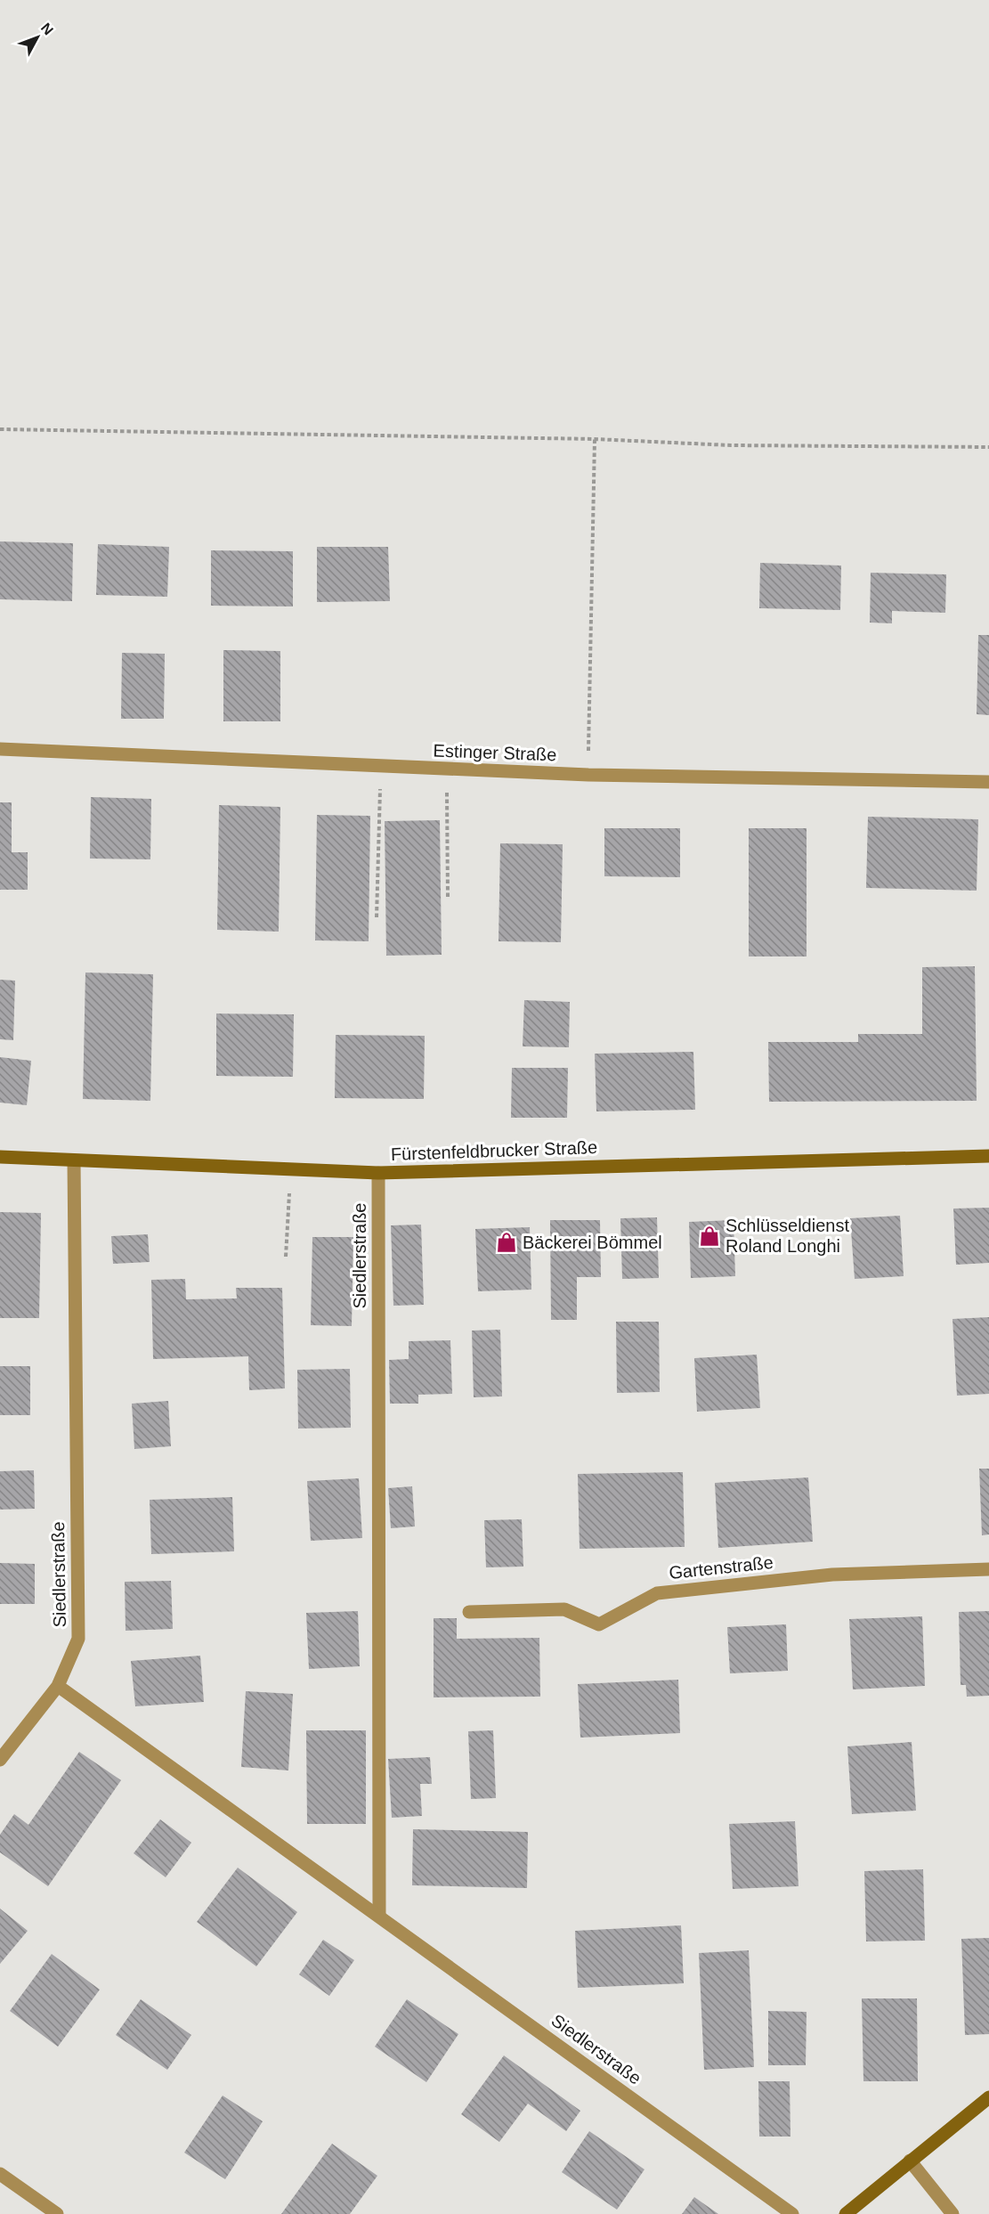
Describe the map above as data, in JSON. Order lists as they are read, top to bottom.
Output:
{
  "streets": {
    "main road": ["Fürstenfeldbrucker Straße"],
    "street": ["Estinger Straße", "Siedlerstraße", "Gartenstraße"]
  },
  "crossings": [
    ["Fürstenfeldbrucker Straße", "Siedlerstraße"]
  ],
  "places": {
    "shop": ["Schlüsseldienst Roland Longhi", "Bäckerei Bömmel"]
  },
  "north": "top right"
}
